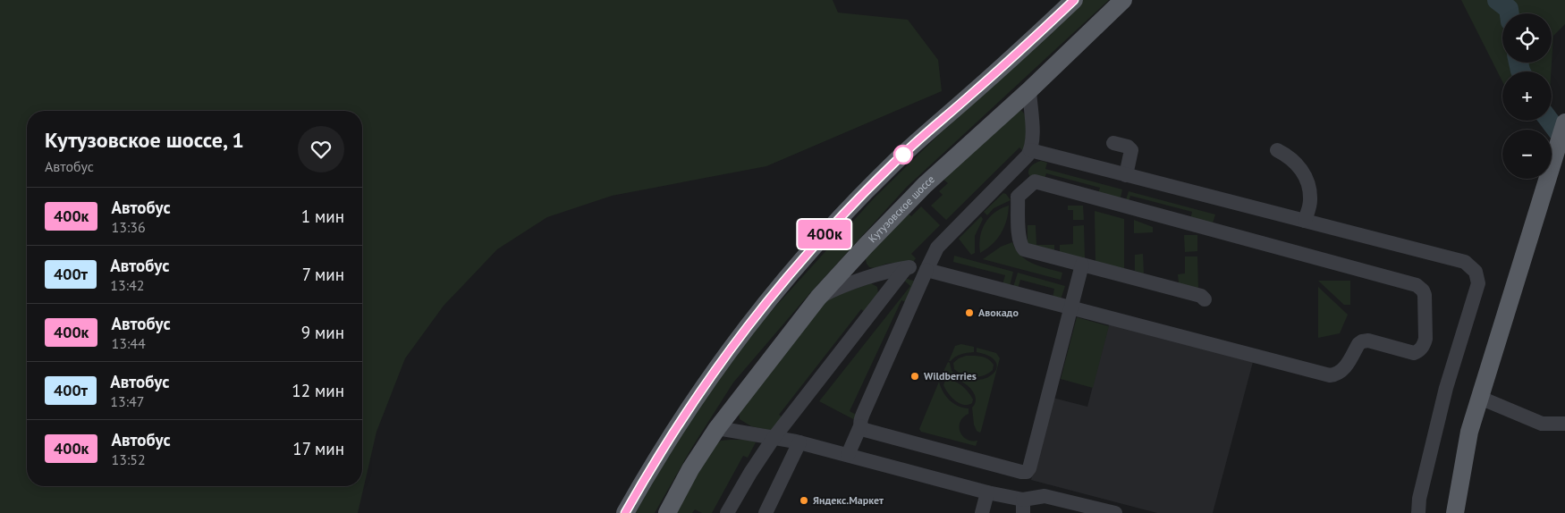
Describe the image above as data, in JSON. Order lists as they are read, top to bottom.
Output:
{
  "streets": {
    "main road": ["Кутузовское шоссе"]
  },
  "places": ["Авокадо", "Wildberries", "Яндекс.Маркет"],
  "lines": ["bus line 400к"],
  "page": {
    "on_map": "400к",
    "map_buttons": ["+", "−"],
    "heading": ["Кутузовское шоссе, 1", "Автобус"],
    "list": [
      {
        "mark": "400к",
        "name": "Автобус",
        "note": "13:36",
        "value": "1 мин"
      },
      {
        "mark": "400т",
        "name": "Автобус",
        "note": "13:42",
        "value": "7 мин"
      },
      {
        "mark": "400к",
        "name": "Автобус",
        "note": "13:44",
        "value": "9 мин"
      },
      {
        "mark": "400т",
        "name": "Автобус",
        "note": "13:47",
        "value": "12 мин"
      },
      {
        "mark": "400к",
        "name": "Автобус",
        "note": "13:52",
        "value": "17 мин"
      }
    ]
  }
}
